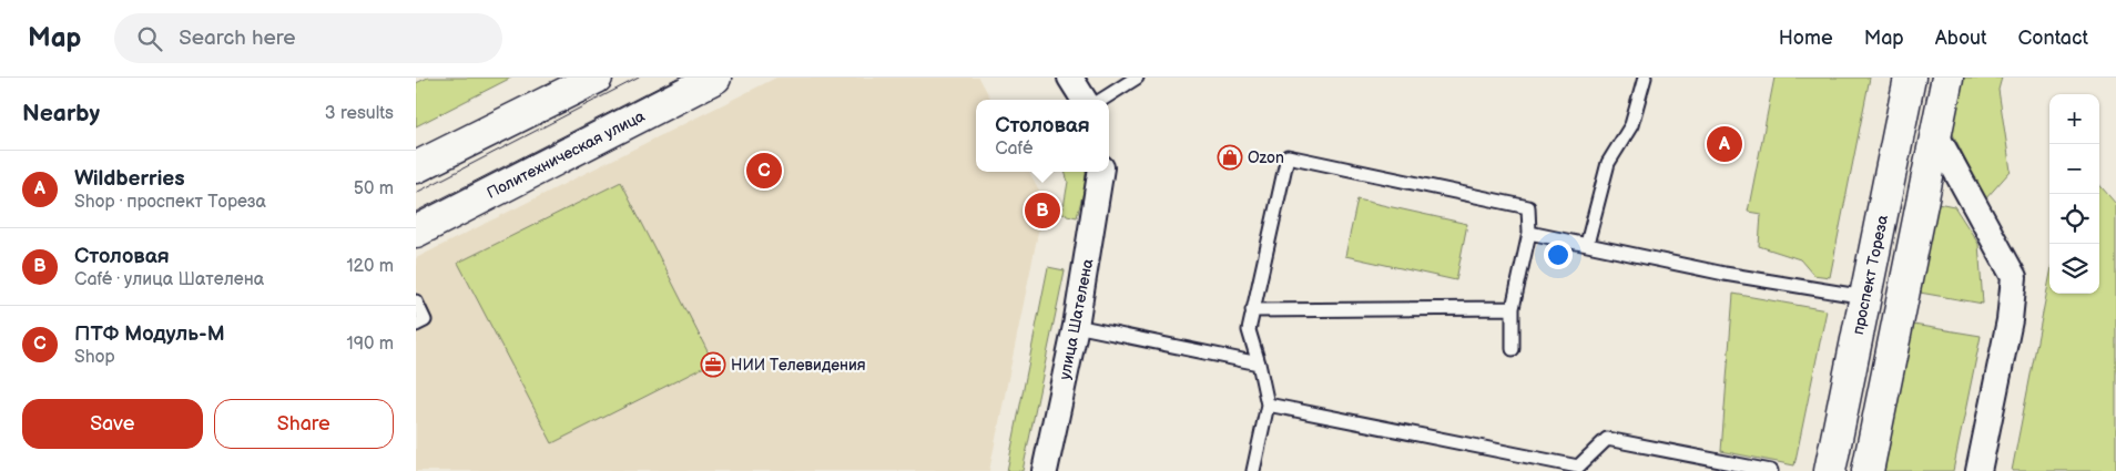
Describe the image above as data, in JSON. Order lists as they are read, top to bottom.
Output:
{
  "streets": {
    "main road": ["Политехническая улица", "проспект Тореза"],
    "street": ["улица Шателена"]
  },
  "places": {
    "shop": ["Ozon"],
    "office": ["НИИ Телевидения"]
  },
  "page": {
    "header": "Map",
    "search": "Search here",
    "nav": [
      "Home",
      "Map",
      "About",
      "Contact"
    ],
    "heading": ["Nearby", "3 results"],
    "map_buttons": ["+", "−"],
    "popup": ["Столовая", "Café"],
    "pins": ["A", "C", "B"],
    "list": [
      {
        "mark": "A",
        "name": "Wildberries",
        "note": "Shop · проспект Тореза",
        "value": "50 m"
      },
      {
        "mark": "B",
        "name": "Столовая",
        "note": "Café · улица Шателена",
        "value": "120 m"
      },
      {
        "mark": "C",
        "name": "ПТФ Модуль-М",
        "note": "Shop",
        "value": "190 m"
      }
    ],
    "buttons": ["Save", "Share"]
  }
}
